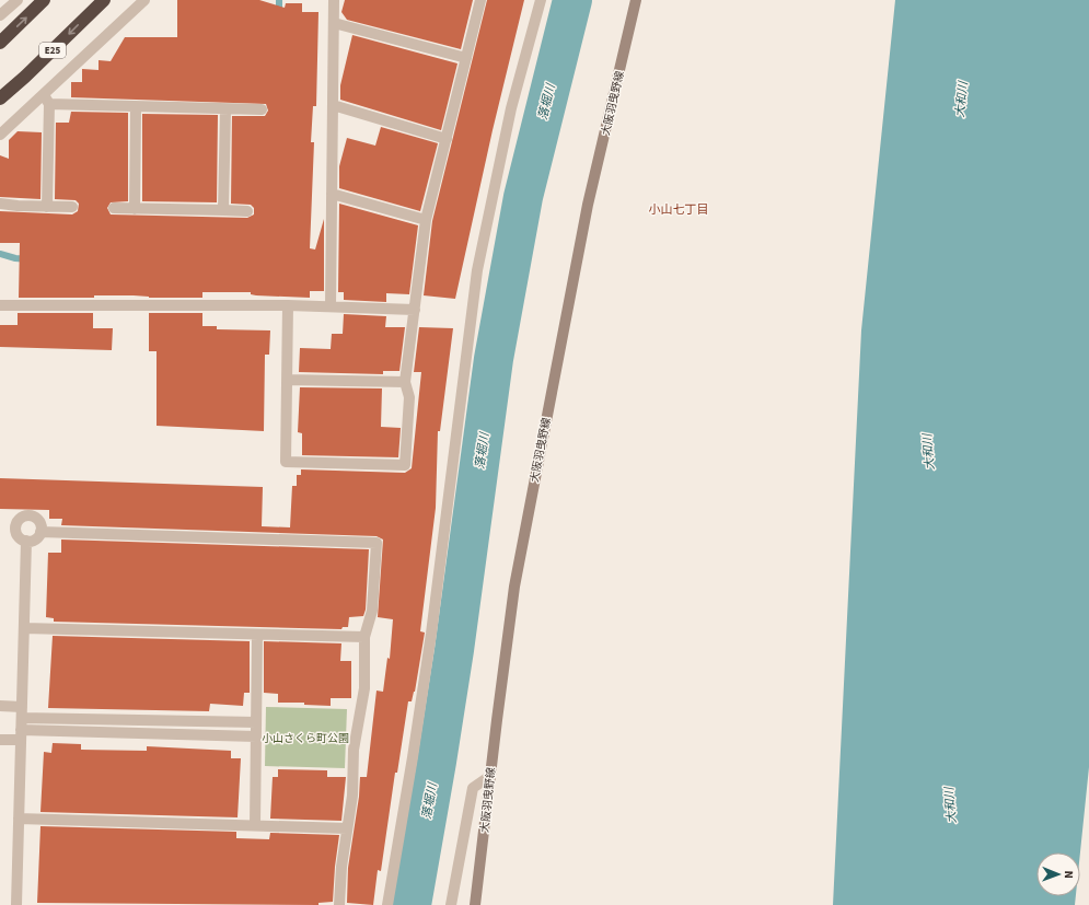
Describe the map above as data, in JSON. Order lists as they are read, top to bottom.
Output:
{
  "streets": {
    "highway": ["E25"],
    "main road": ["大阪羽曳野線"]
  },
  "districts": ["小山七丁目"],
  "water": ["大和川", "落堀川"],
  "parks": ["小山さくら町公園"],
  "north": "right"
}
